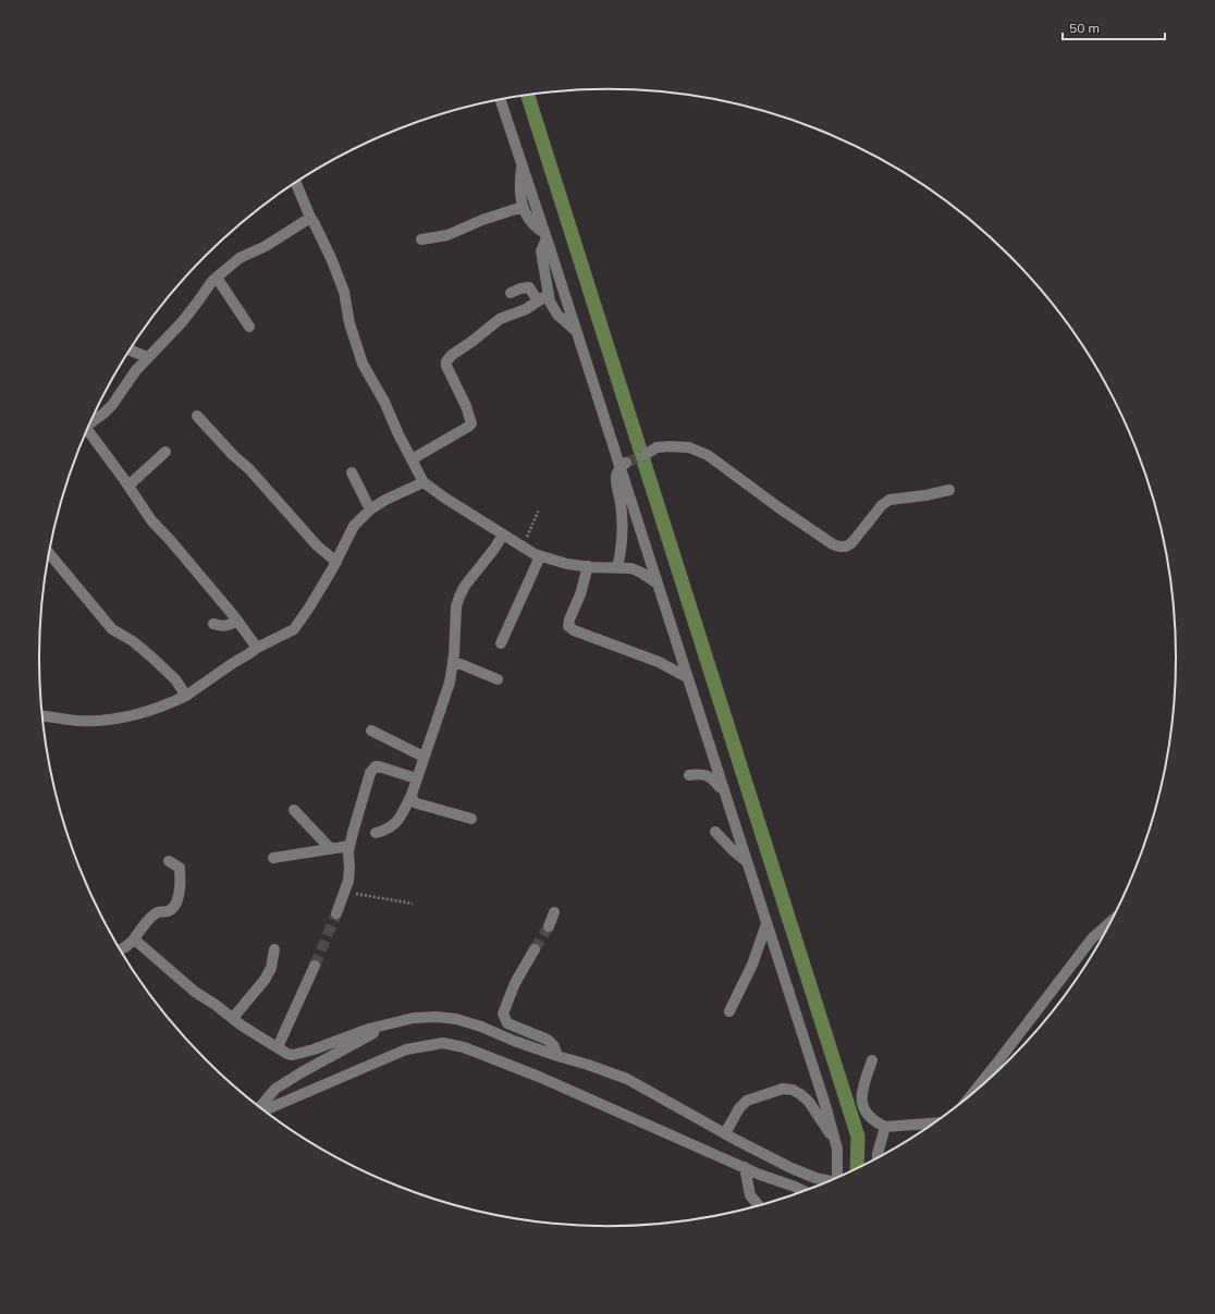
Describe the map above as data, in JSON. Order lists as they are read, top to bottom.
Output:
{
  "scale_bar": "50 m"
}
